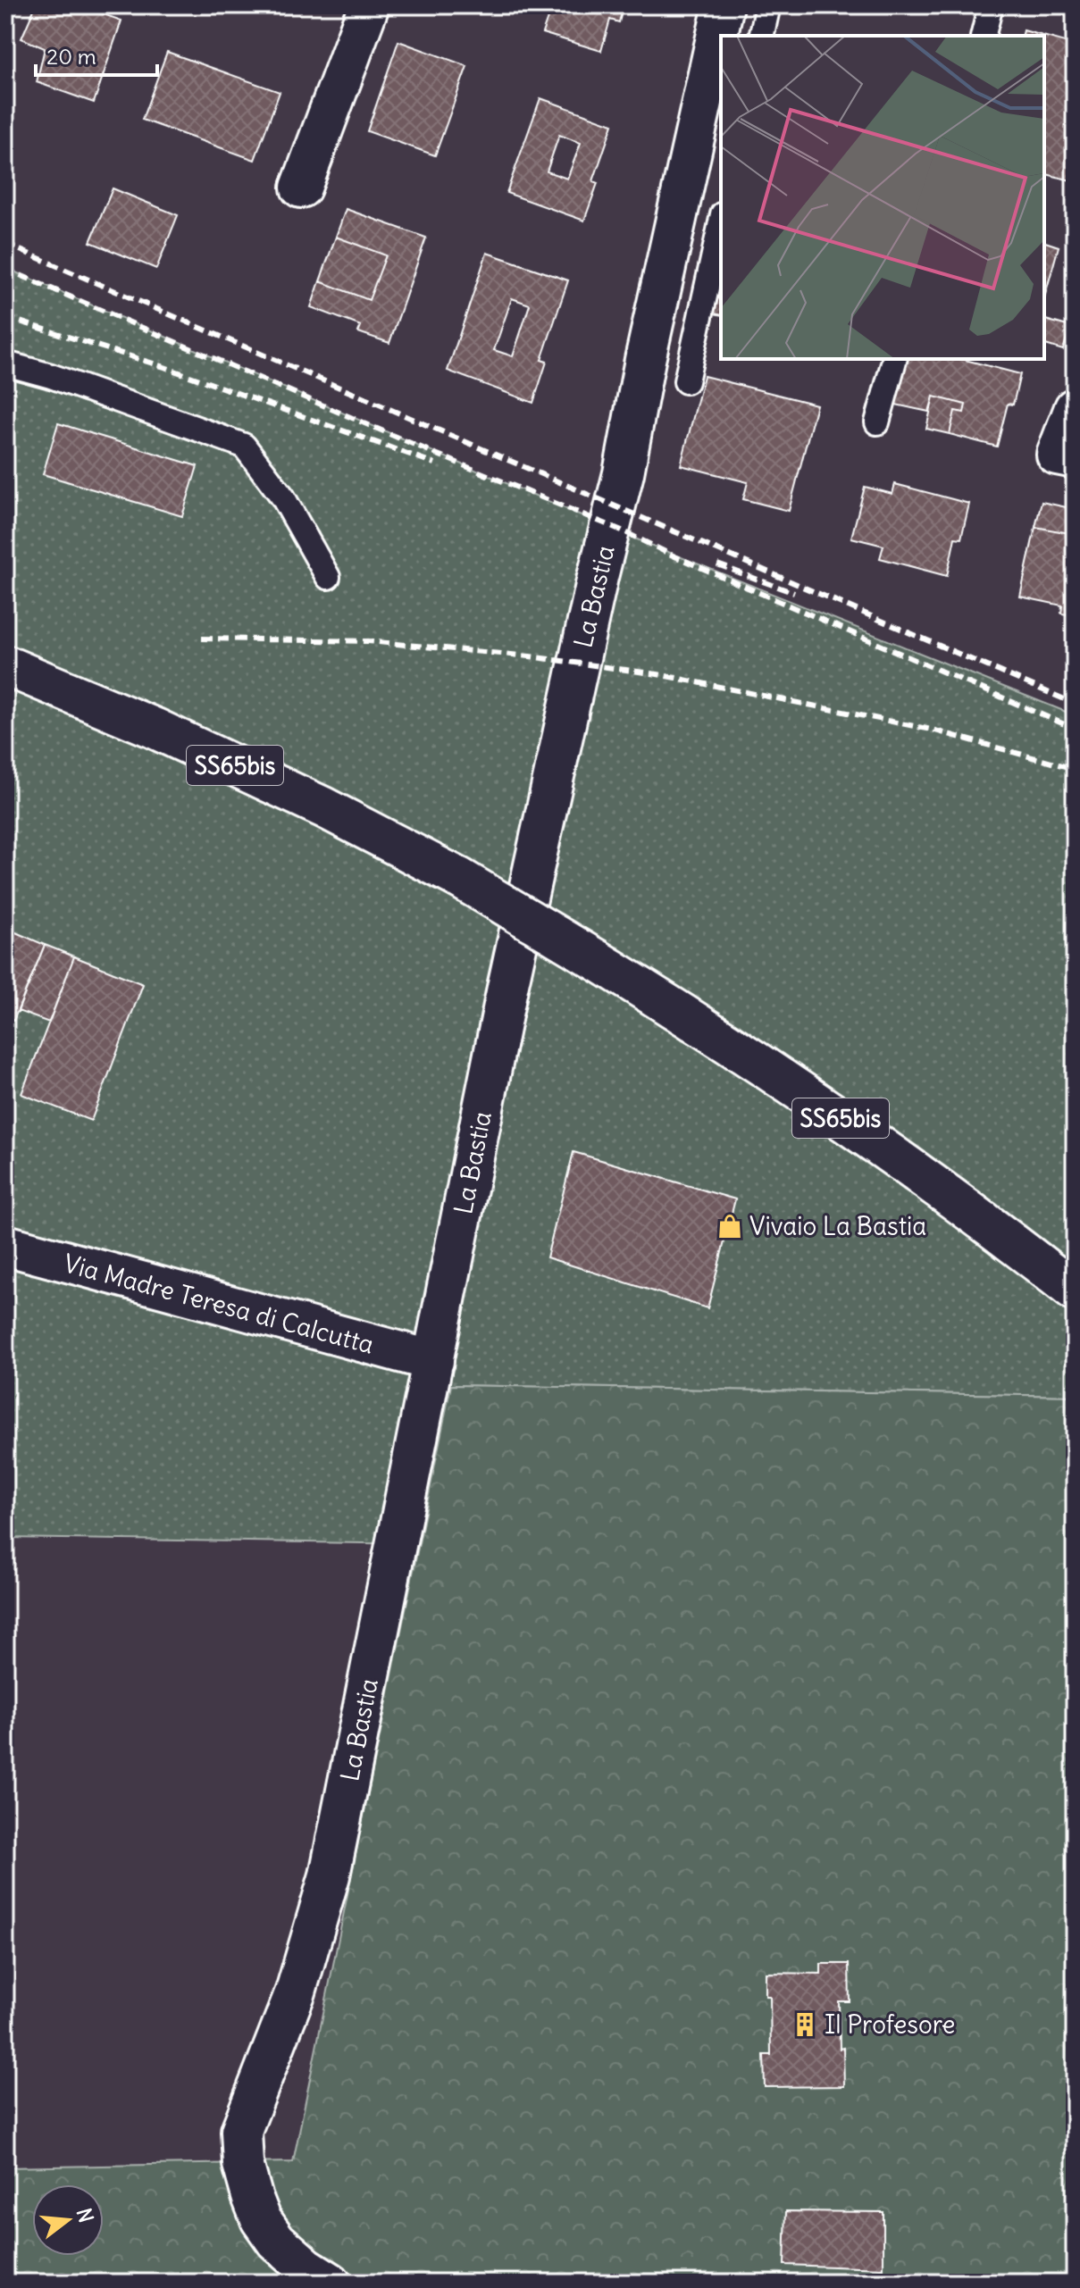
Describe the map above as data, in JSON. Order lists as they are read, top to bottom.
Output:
{
  "streets": {
    "street": ["La Bastia", "SS65bis", "Via Madre Teresa di Calcutta"]
  },
  "crossings": [
    ["La Bastia", "Via Madre Teresa di Calcutta"]
  ],
  "places": {
    "shop": ["Vivaio La Bastia"],
    "building": ["Il Profesore"]
  },
  "scale_bar": "20 m",
  "north": "right"
}
